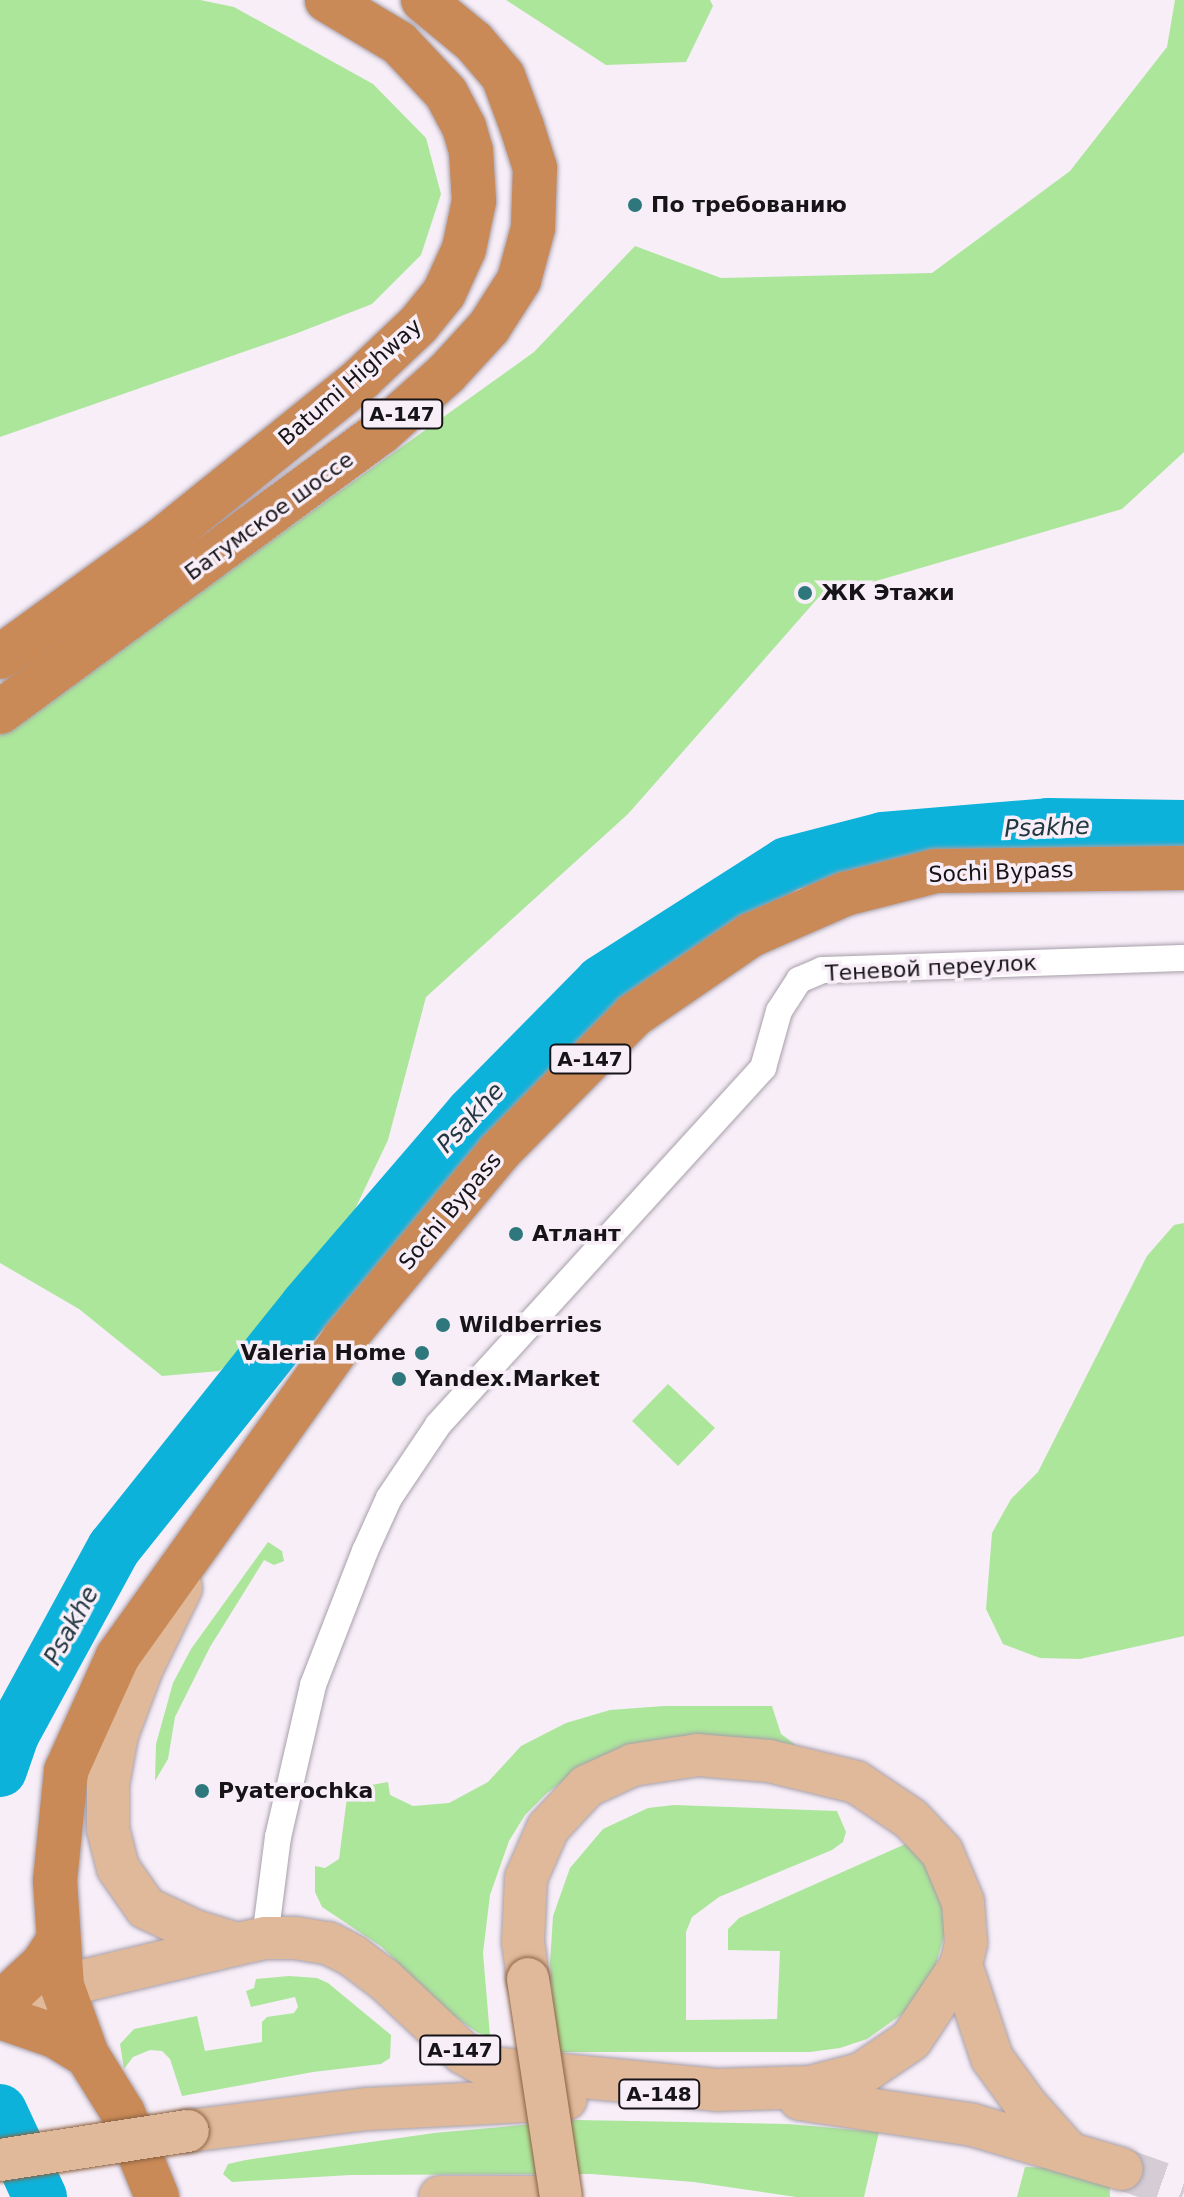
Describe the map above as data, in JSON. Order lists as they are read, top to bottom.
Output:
{
  "streets": {
    "highway": [
      "Batumi Highway",
      "А-147",
      "Батумское шоссе",
      "Sochi Bypass"
    ],
    "main road": ["А-148"],
    "street": ["Теневой переулок"]
  },
  "crossings": [
    ["А-147", "Sochi Bypass"],
    ["А-147", "Теневой переулок"],
    ["А-147", "А-148"]
  ],
  "water": ["Psakhe"],
  "places": [
    "По требованию",
    "ЖК Этажи",
    "Атлант",
    "Wildberries",
    "Valeria Home",
    "Yandex.Market",
    "Pyaterochka"
  ]
}
